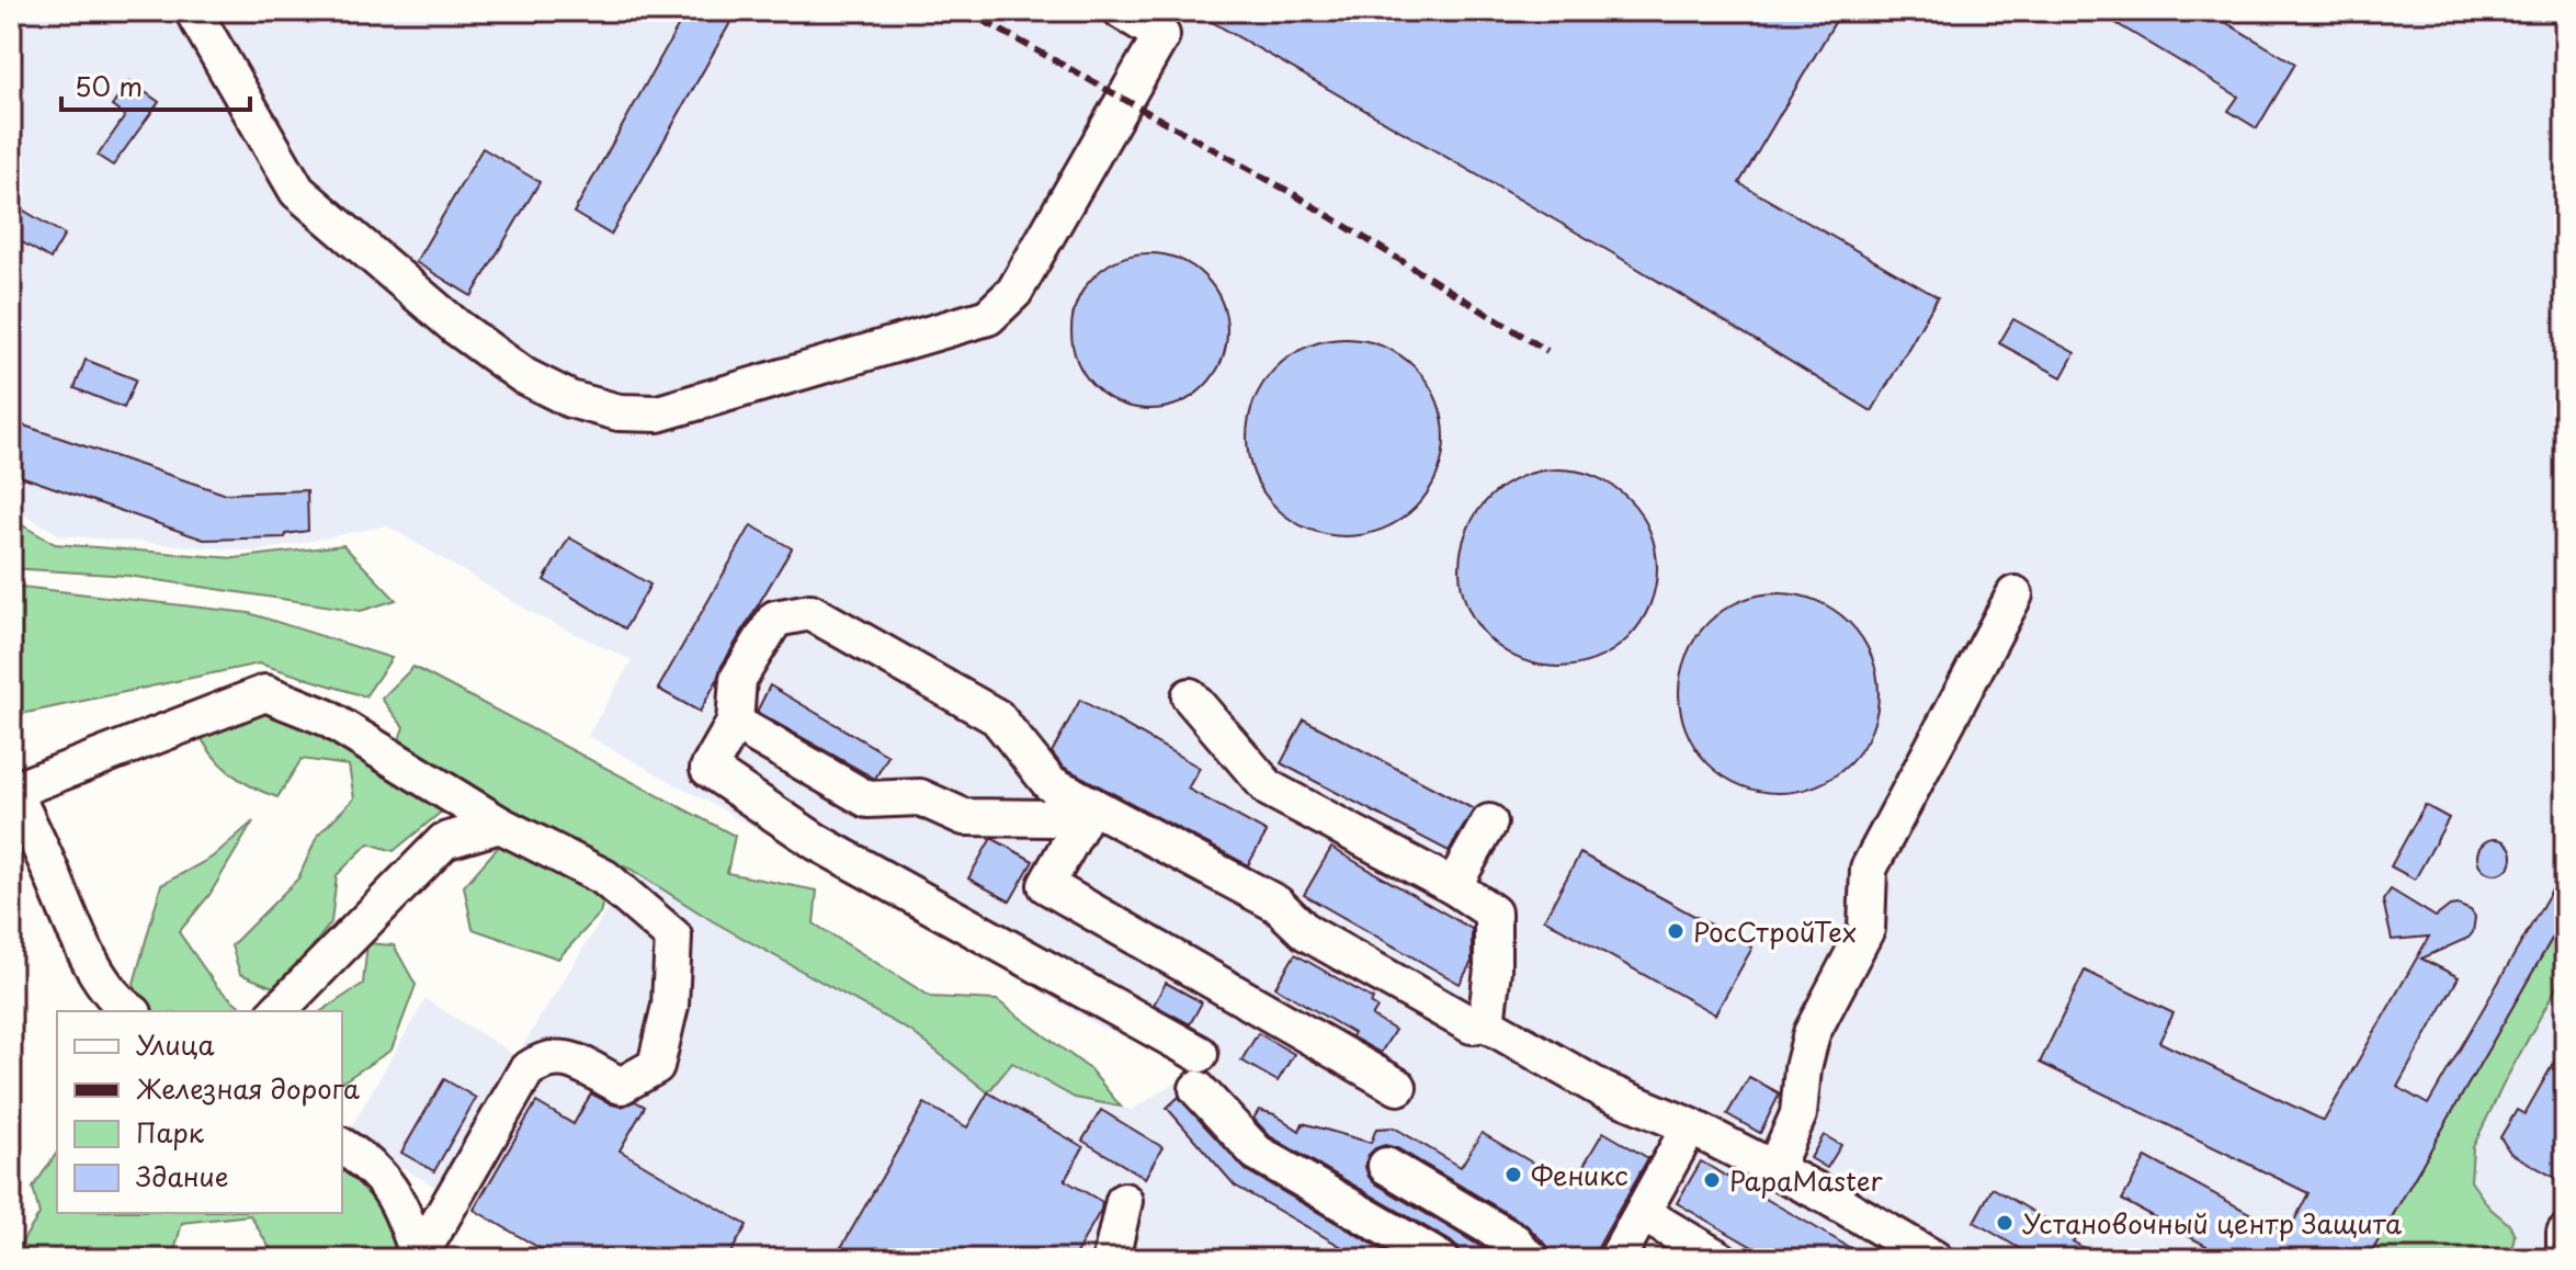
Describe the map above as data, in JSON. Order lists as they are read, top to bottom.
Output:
{
  "places": [
    "РосСтройТех",
    "Феникс",
    "PapaMaster",
    "Установочный центр Защита"
  ],
  "legend": [
    "Улица",
    "Железная дорога",
    "Парк",
    "Здание"
  ],
  "scale_bar": "50 m"
}
